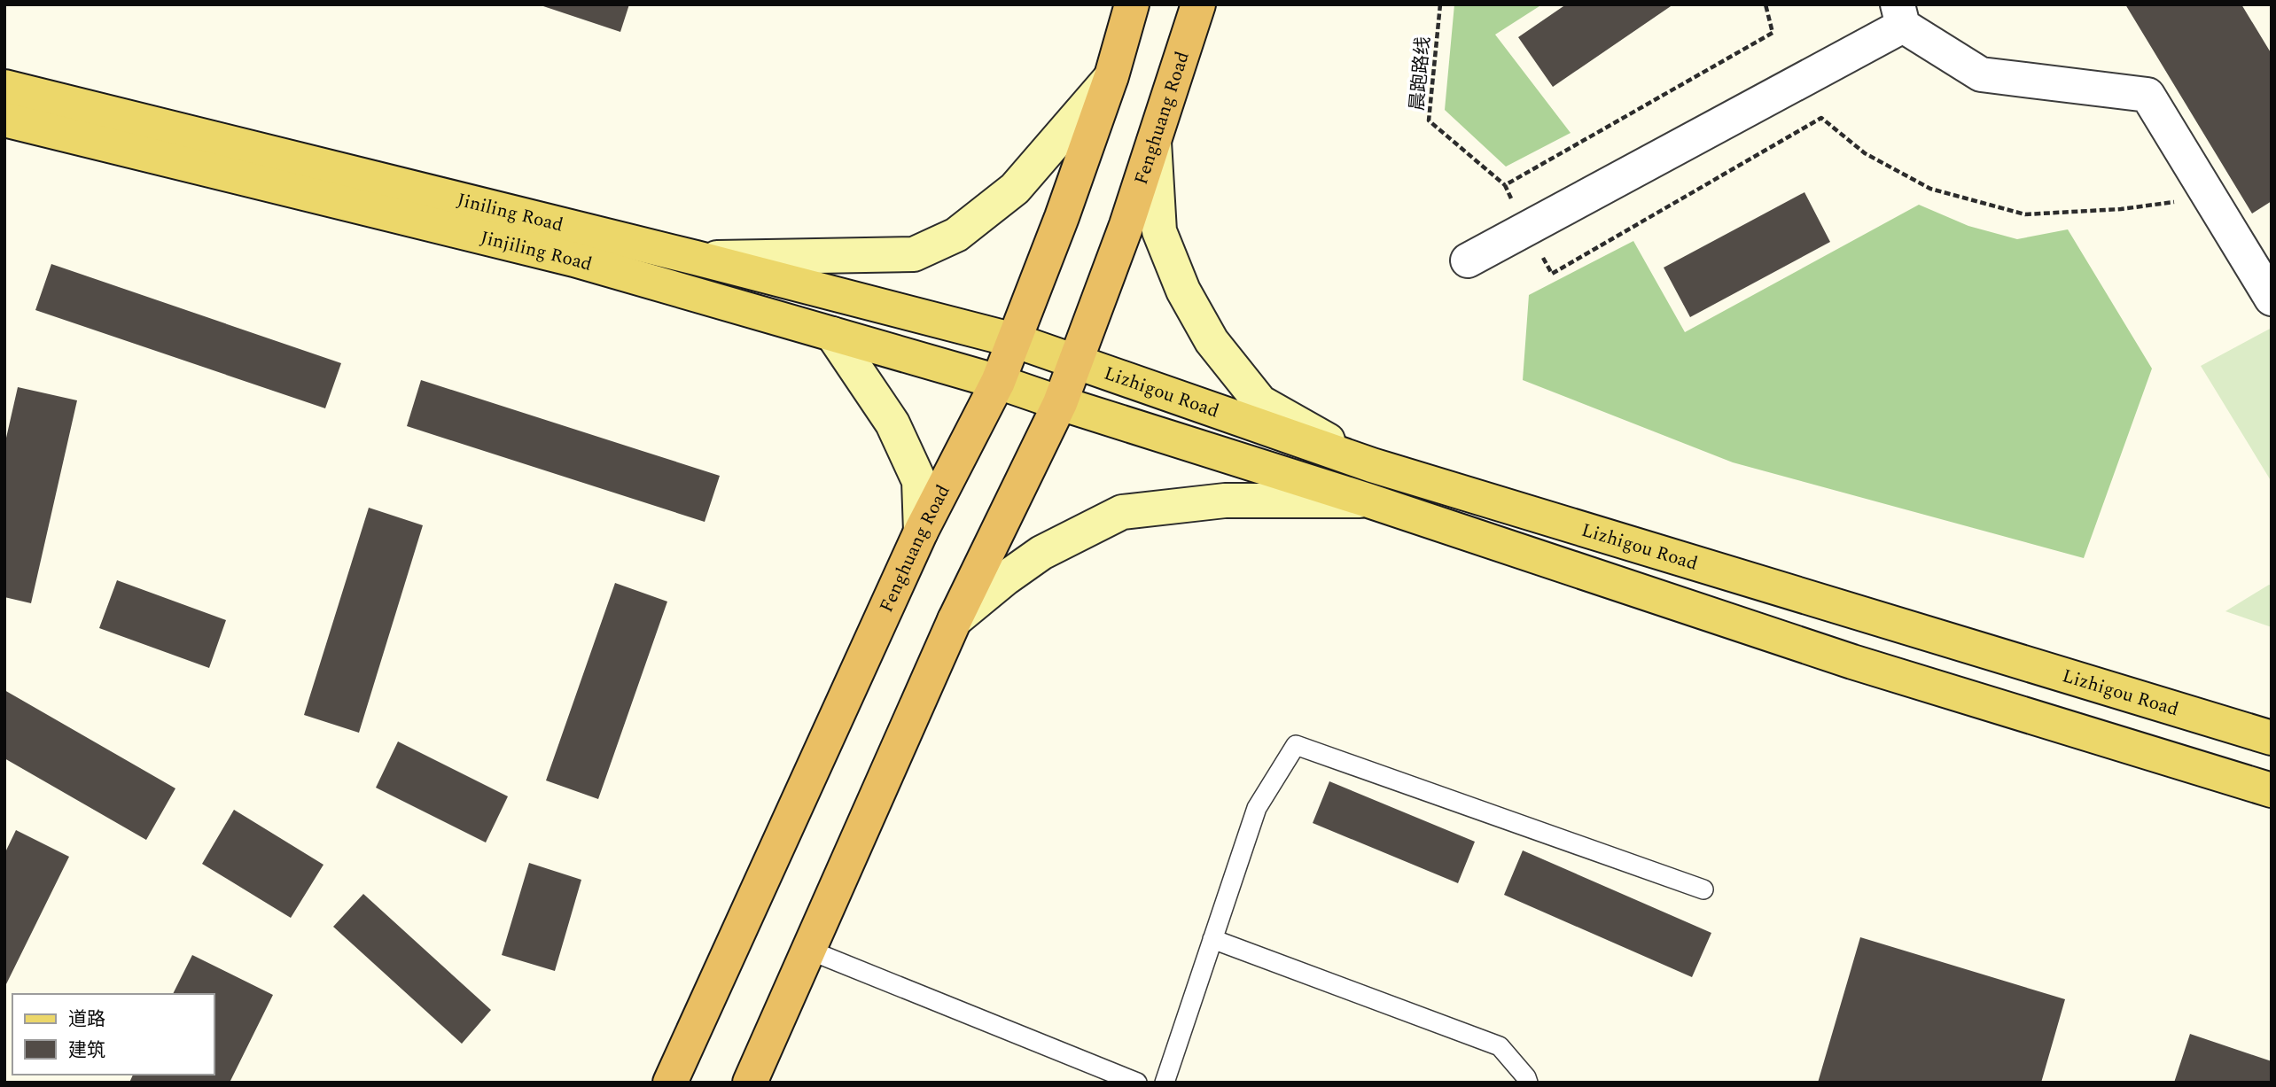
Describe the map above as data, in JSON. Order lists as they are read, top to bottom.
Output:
{
  "streets": {
    "highway": ["Fenghuang Road"],
    "main road": ["Jiniling Road", "Jinjiling Road", "Lizhigou Road"],
    "path": ["晨跑路线"]
  },
  "crossings": [
    ["Fenghuang Road", "Jiniling Road"],
    ["Fenghuang Road", "Jinjiling Road"],
    ["Fenghuang Road", "Lizhigou Road"],
    ["Jiniling Road", "Lizhigou Road"]
  ],
  "legend": ["道路", "建筑"]
}
